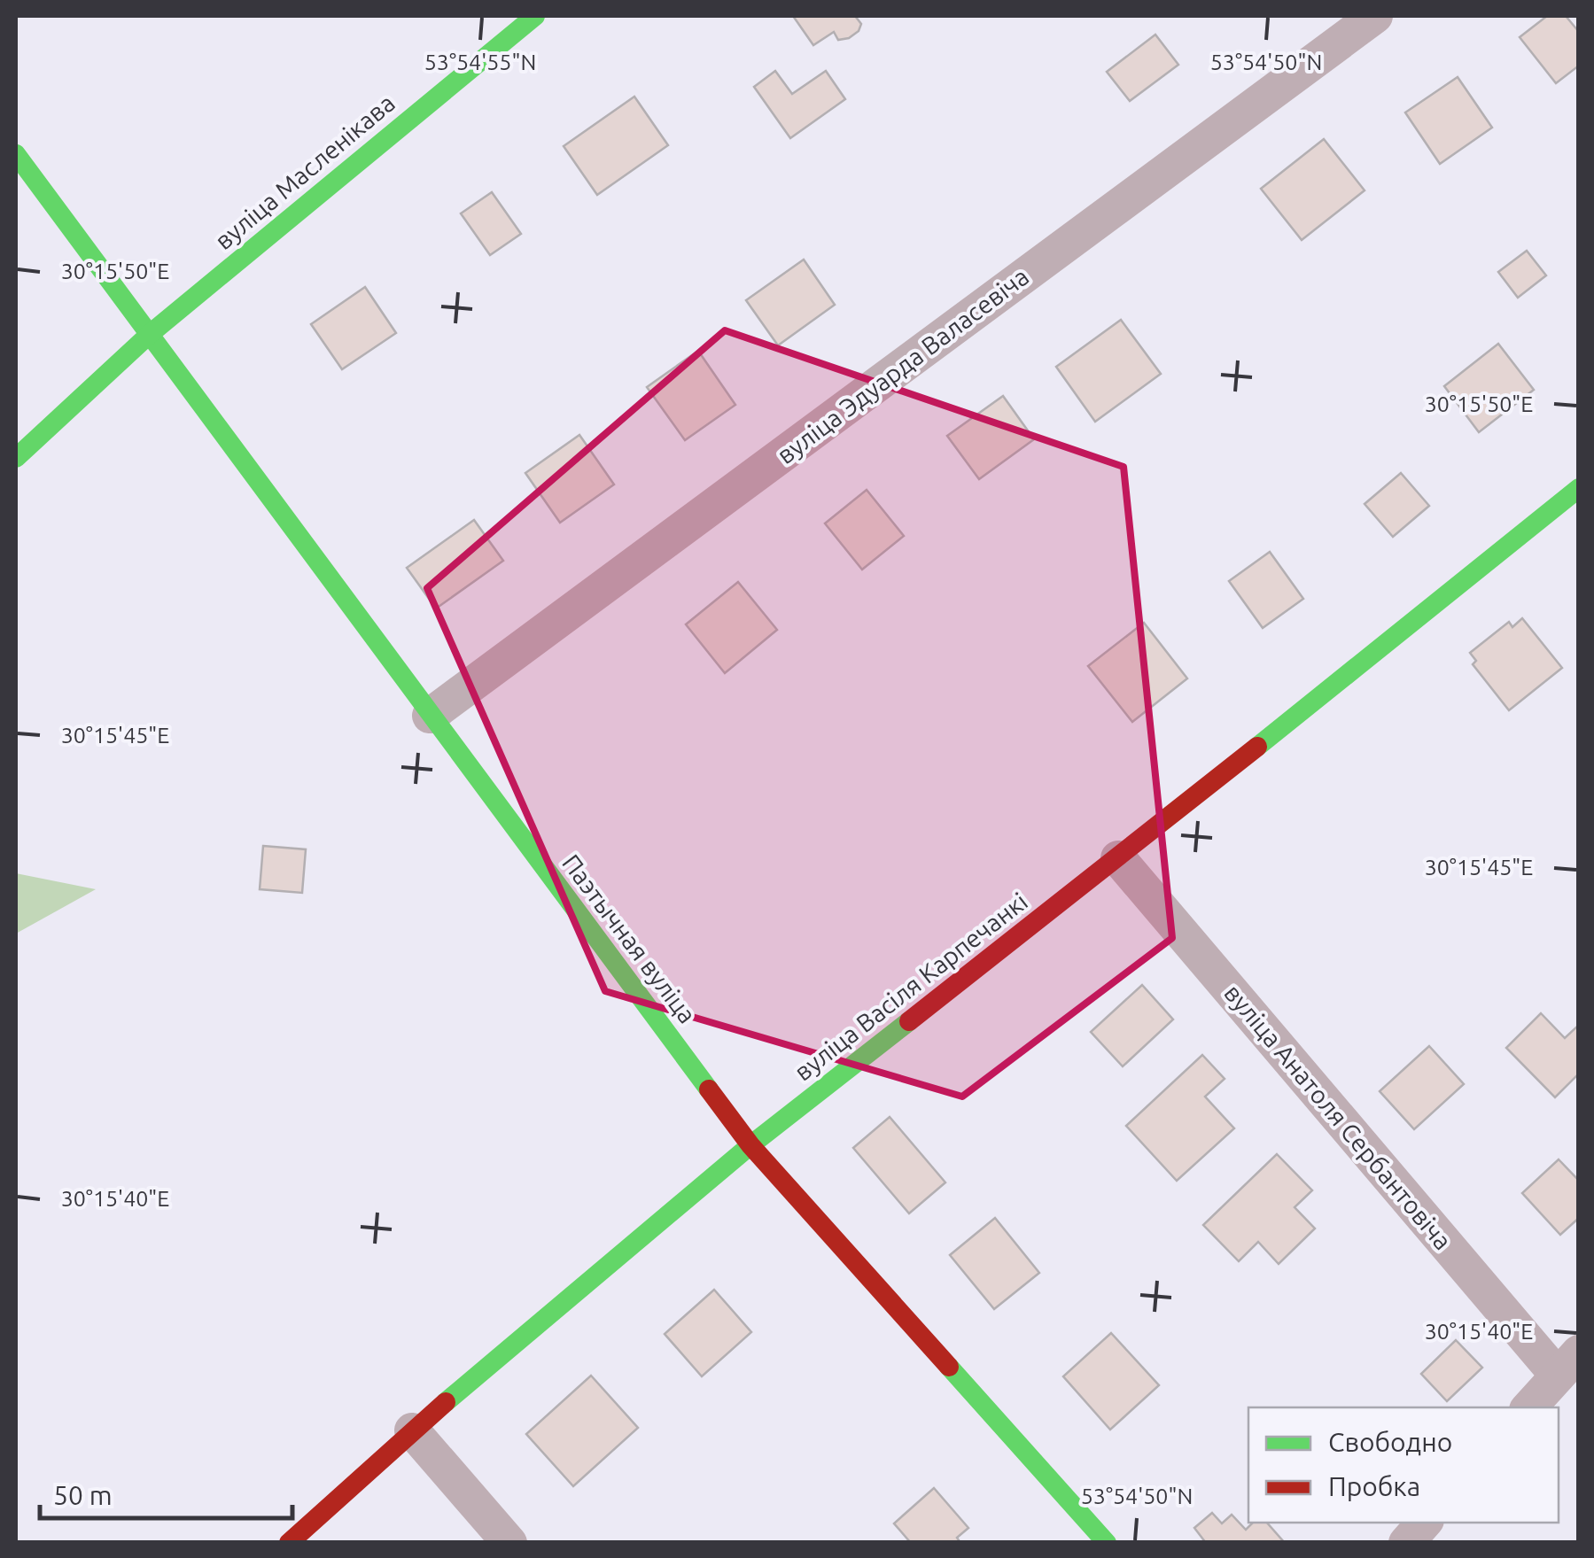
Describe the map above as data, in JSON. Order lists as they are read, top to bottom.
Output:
{
  "streets": {
    "street": [
      "вуліца Масленікава",
      "вуліца Эдуарда Валасевіча",
      "Паэтычная вуліца",
      "вуліца Васіля Карпечанкі",
      "вуліца Анатоля Сербантовіча"
    ]
  },
  "crossings": [
    ["вуліца Масленікава", "Паэтычная вуліца"],
    ["вуліца Эдуарда Валасевіча", "Паэтычная вуліца"],
    ["Паэтычная вуліца", "вуліца Васіля Карпечанкі"],
    ["вуліца Васіля Карпечанкі", "вуліца Анатоля Сербантовіча"]
  ],
  "legend": ["Свободно", "Пробка"],
  "scale_bar": "50 m",
  "coordinates": [
    "53°54'55\"N",
    "53°54'50\"N",
    "30°15'50\"E",
    "30°15'45\"E",
    "30°15'40\"E"
  ]
}
